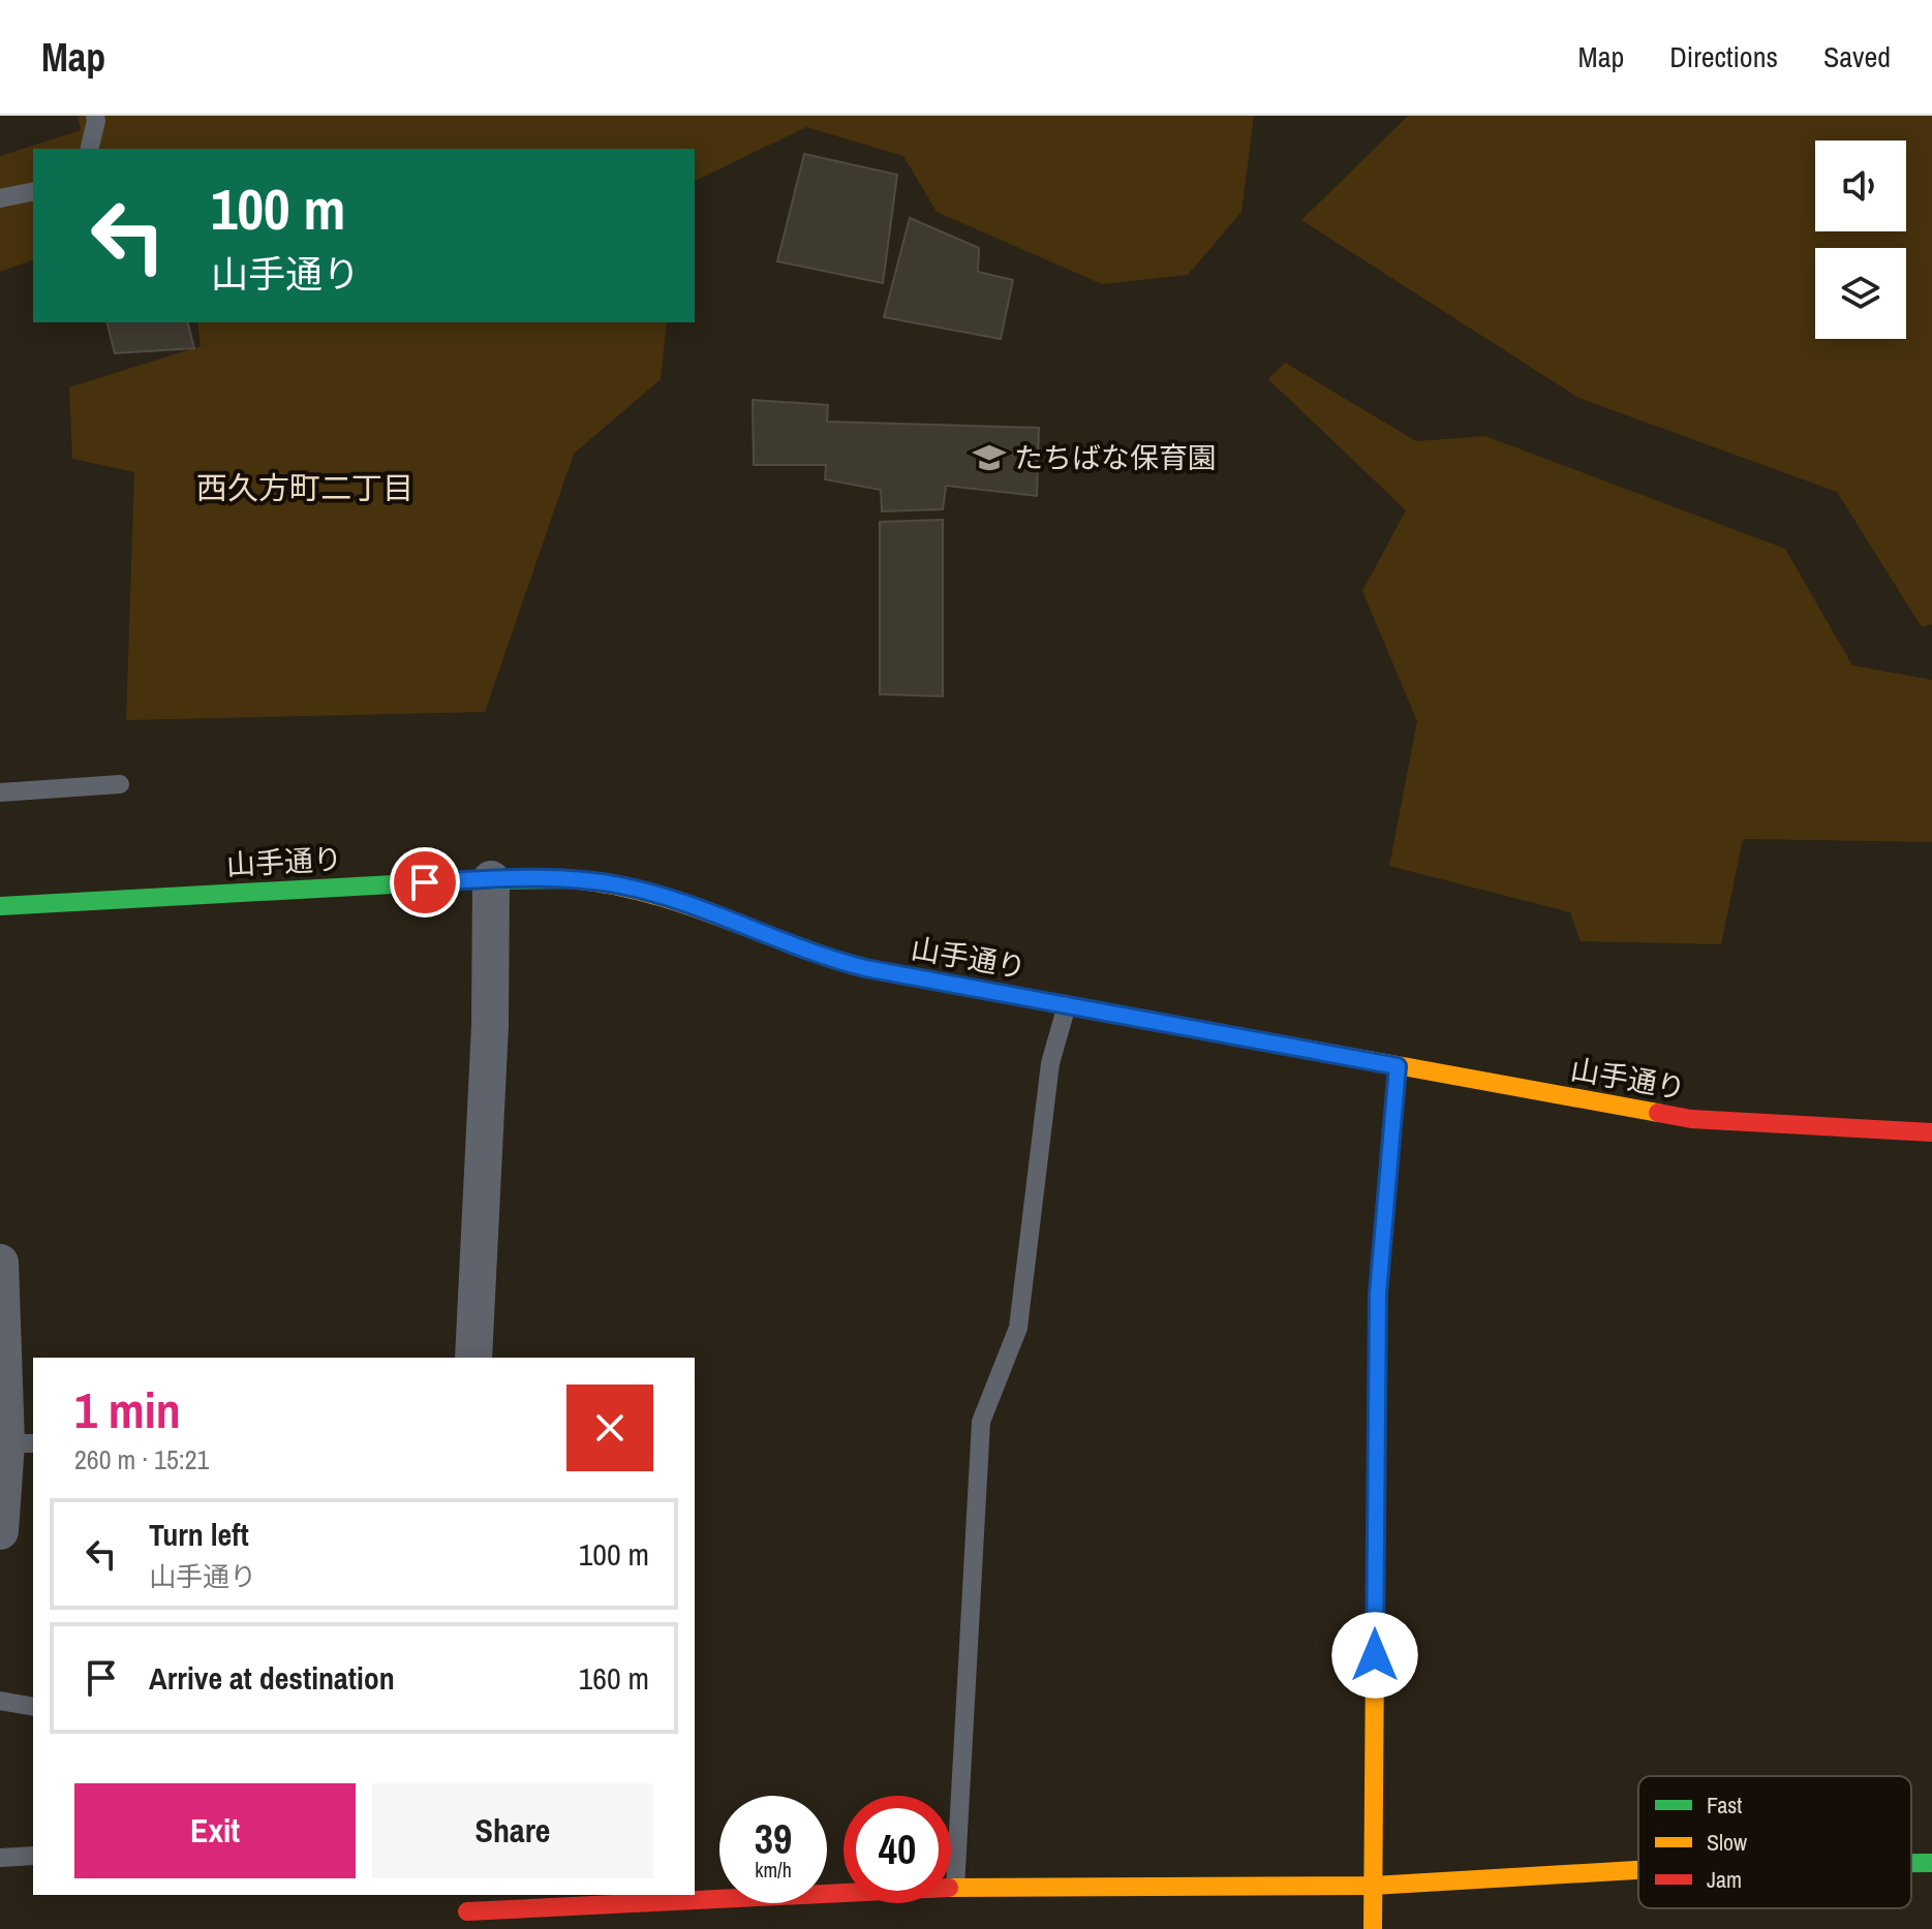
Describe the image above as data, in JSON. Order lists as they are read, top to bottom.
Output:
{
  "streets": {
    "street": ["山手通り"]
  },
  "districts": ["西久方町二丁目"],
  "places": {
    "school or university": ["たちばな保育園"]
  },
  "legend": ["Fast", "Slow", "Jam"],
  "page": {
    "header": "Map",
    "nav": ["Map", "Directions", "Saved"],
    "turn": ["100 m", "山手通り"],
    "heading": ["1 min", "260 m · 15:21"],
    "list": [
      {
        "name": "Turn left",
        "note": "山手通り",
        "value": "100 m"
      },
      {
        "name": "Arrive at destination",
        "value": "160 m"
      }
    ],
    "buttons": ["Exit", "Share"],
    "speed": "39 km/h",
    "limit": "40"
  }
}
